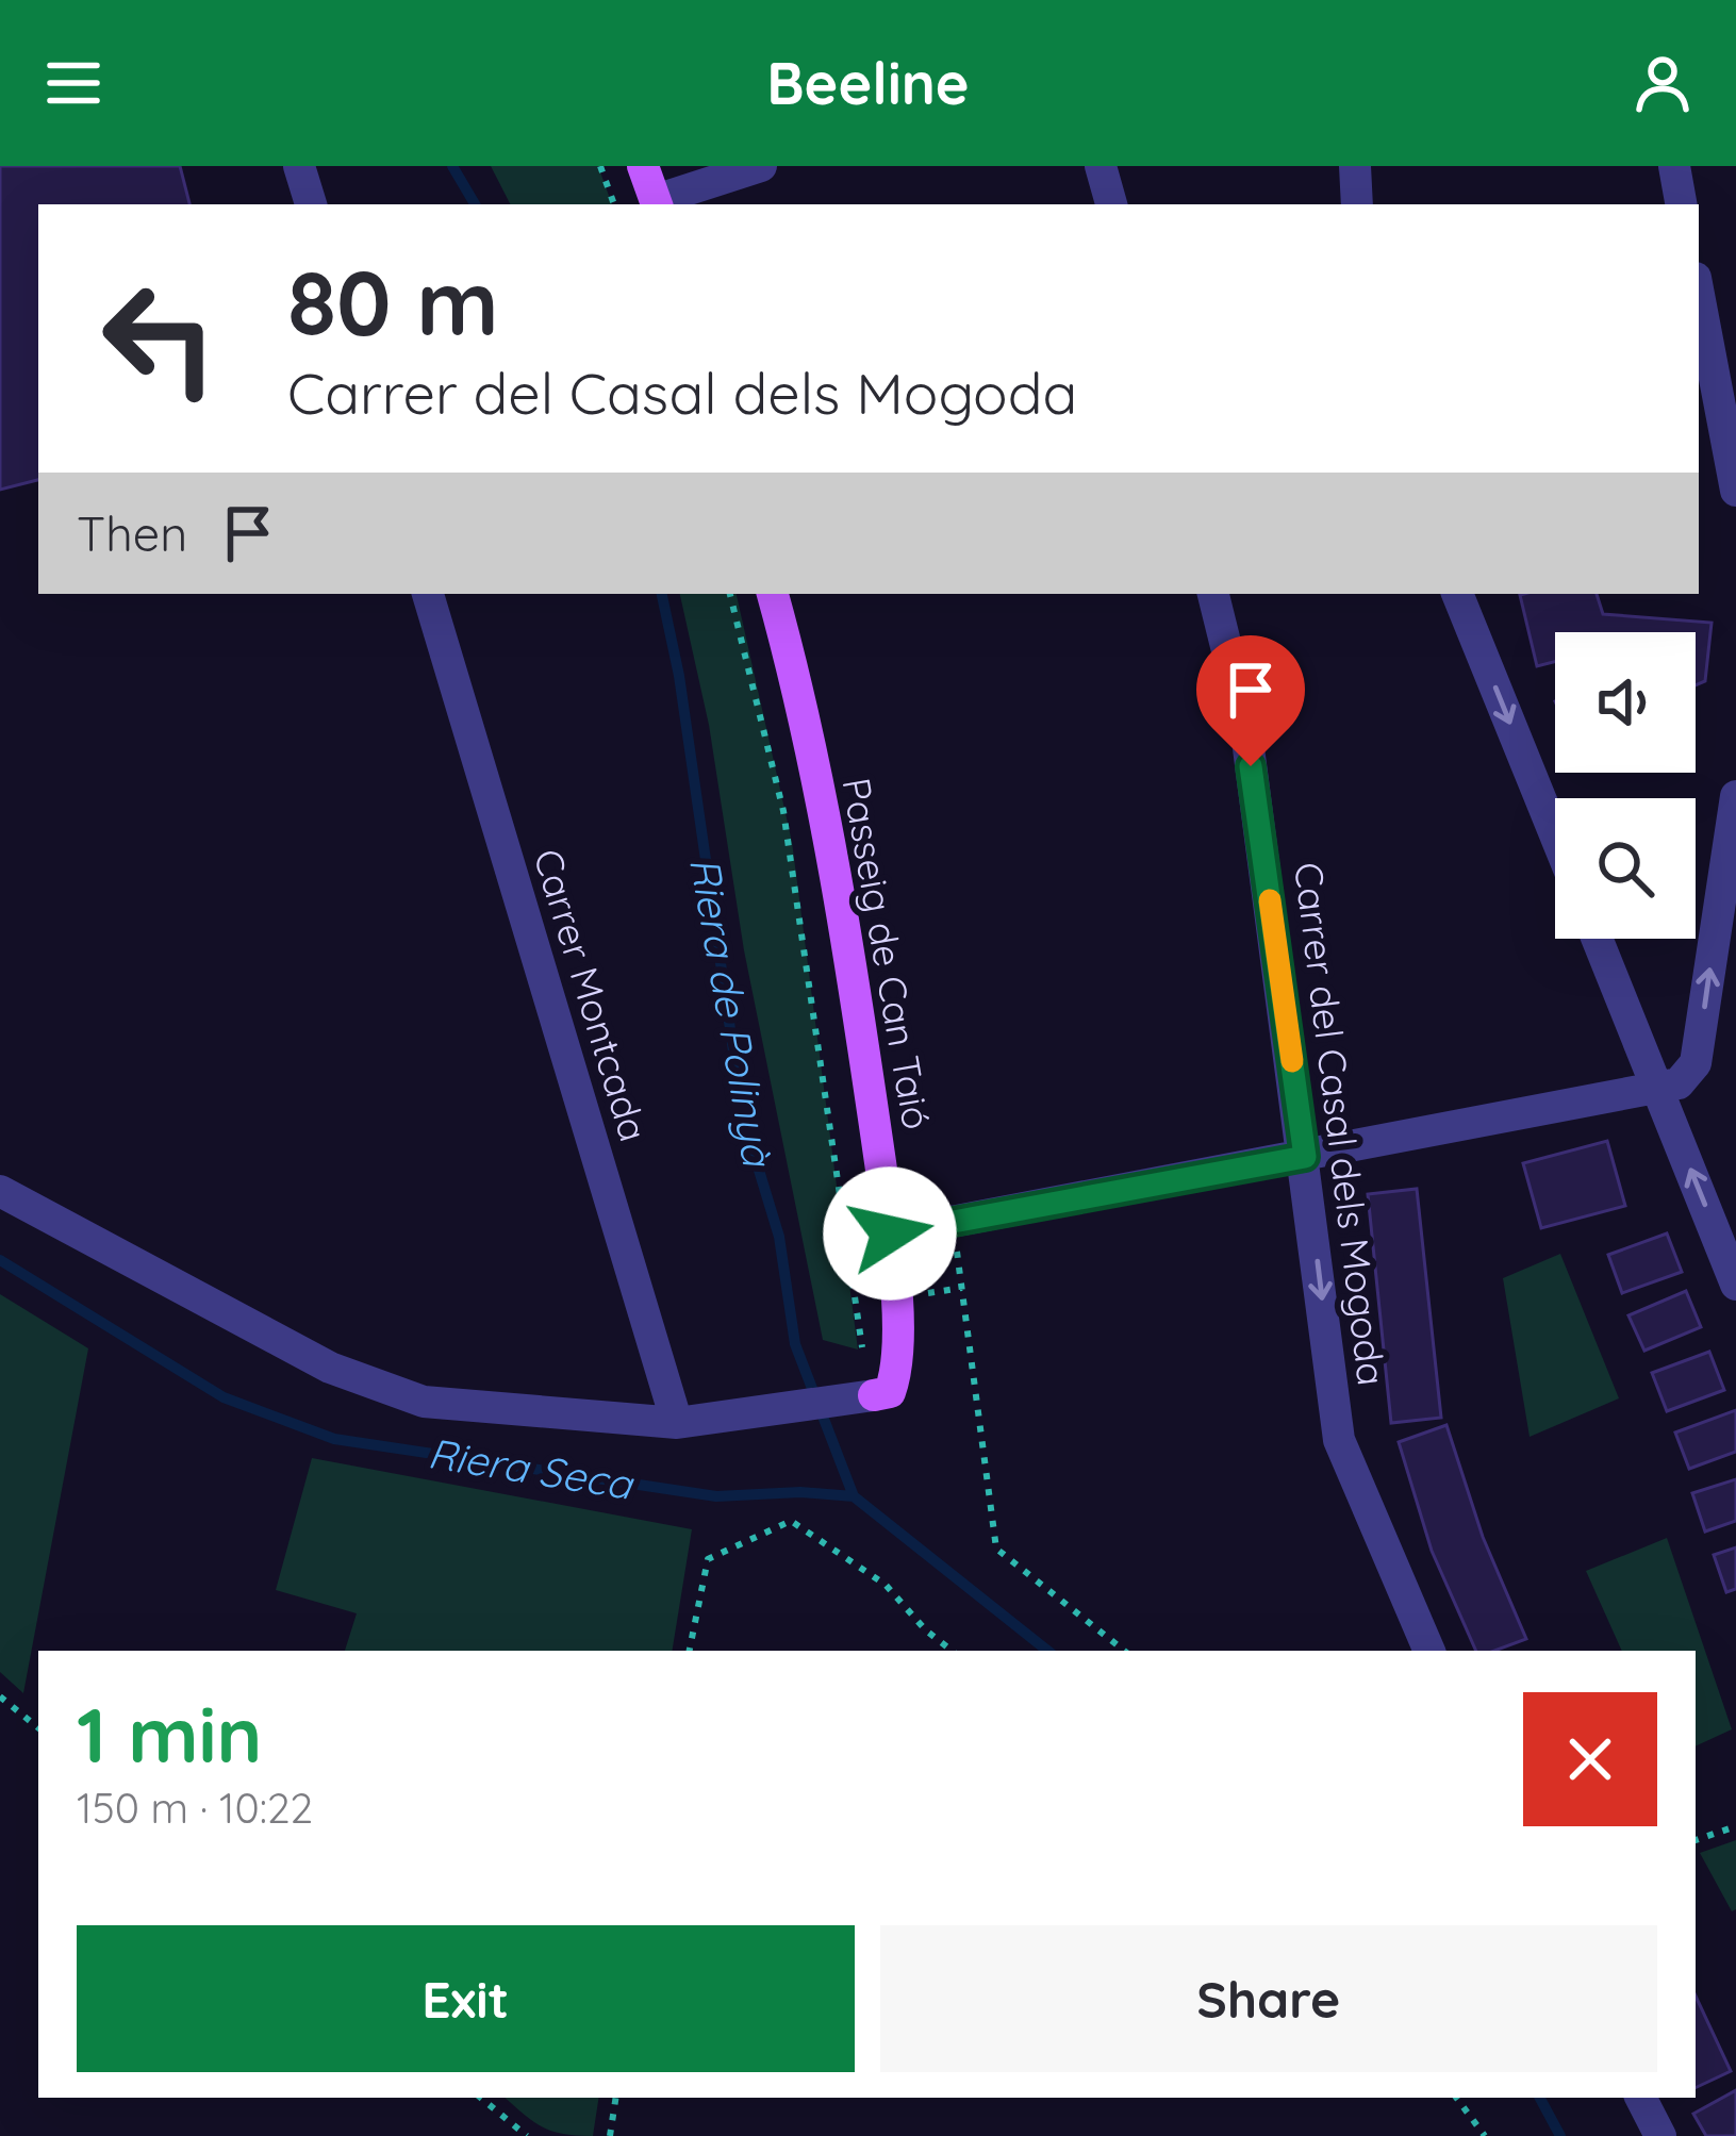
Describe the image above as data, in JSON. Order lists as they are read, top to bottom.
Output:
{
  "streets": {
    "main road": ["Passeig de Can Taió"],
    "street": ["Carrer Montcada", "Carrer del Casal dels Mogoda"]
  },
  "one_way": ["Carrer del Casal dels Mogoda"],
  "water": ["Riera de Polinyà", "Riera Seca"],
  "page": {
    "header": "Beeline",
    "turn": ["80 m", "Carrer del Casal dels Mogoda"],
    "then": "Then",
    "heading": ["1 min", "150 m · 10:22"],
    "buttons": ["Exit", "Share"]
  }
}
